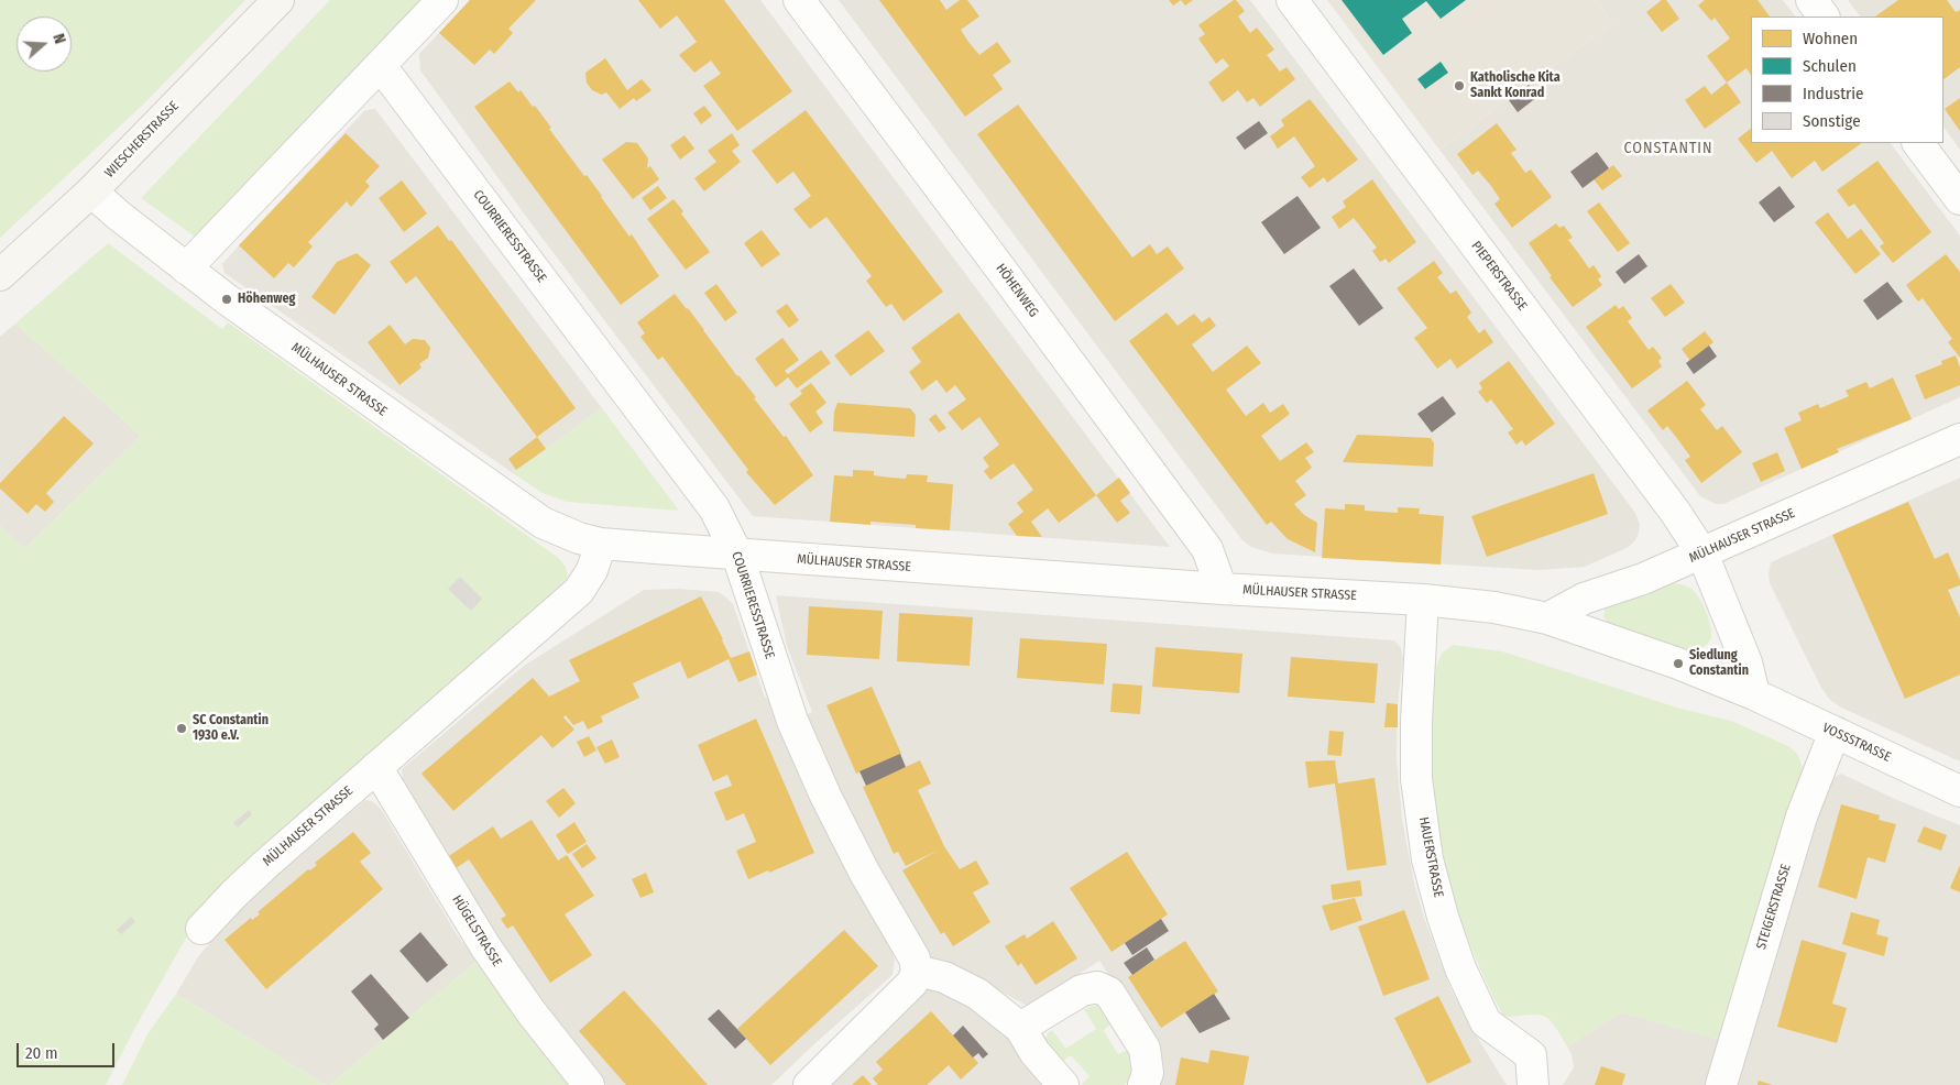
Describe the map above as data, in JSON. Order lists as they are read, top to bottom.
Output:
{
  "streets": {
    "main road": ["WIESCHERSTRASSE"],
    "street": [
      "COURRIERESSTRASSE",
      "PIEPERSTRASSE",
      "HÖHENWEG",
      "MÜLHAUSER STRASSE",
      "VOSSSTRASSE",
      "HAUERSTRASSE",
      "STEIGERSTRASSE",
      "HÜGELSTRASSE"
    ]
  },
  "crossings": [
    ["WIESCHERSTRASSE", "MÜLHAUSER STRASSE"],
    ["COURRIERESSTRASSE", "MÜLHAUSER STRASSE"],
    ["PIEPERSTRASSE", "MÜLHAUSER STRASSE"],
    ["HÖHENWEG", "MÜLHAUSER STRASSE"],
    ["MÜLHAUSER STRASSE", "VOSSSTRASSE"],
    ["MÜLHAUSER STRASSE", "HAUERSTRASSE"],
    ["MÜLHAUSER STRASSE", "HÜGELSTRASSE"],
    ["VOSSSTRASSE", "STEIGERSTRASSE"]
  ],
  "districts": ["CONSTANTIN"],
  "places": [
    "Katholische Kita Sankt Konrad",
    "Höhenweg",
    "Siedlung Constantin",
    "SC Constantin 1930 e.V."
  ],
  "legend": [
    "Wohnen",
    "Schulen",
    "Industrie",
    "Sonstige"
  ],
  "scale_bar": "20 m",
  "north": "right"
}
